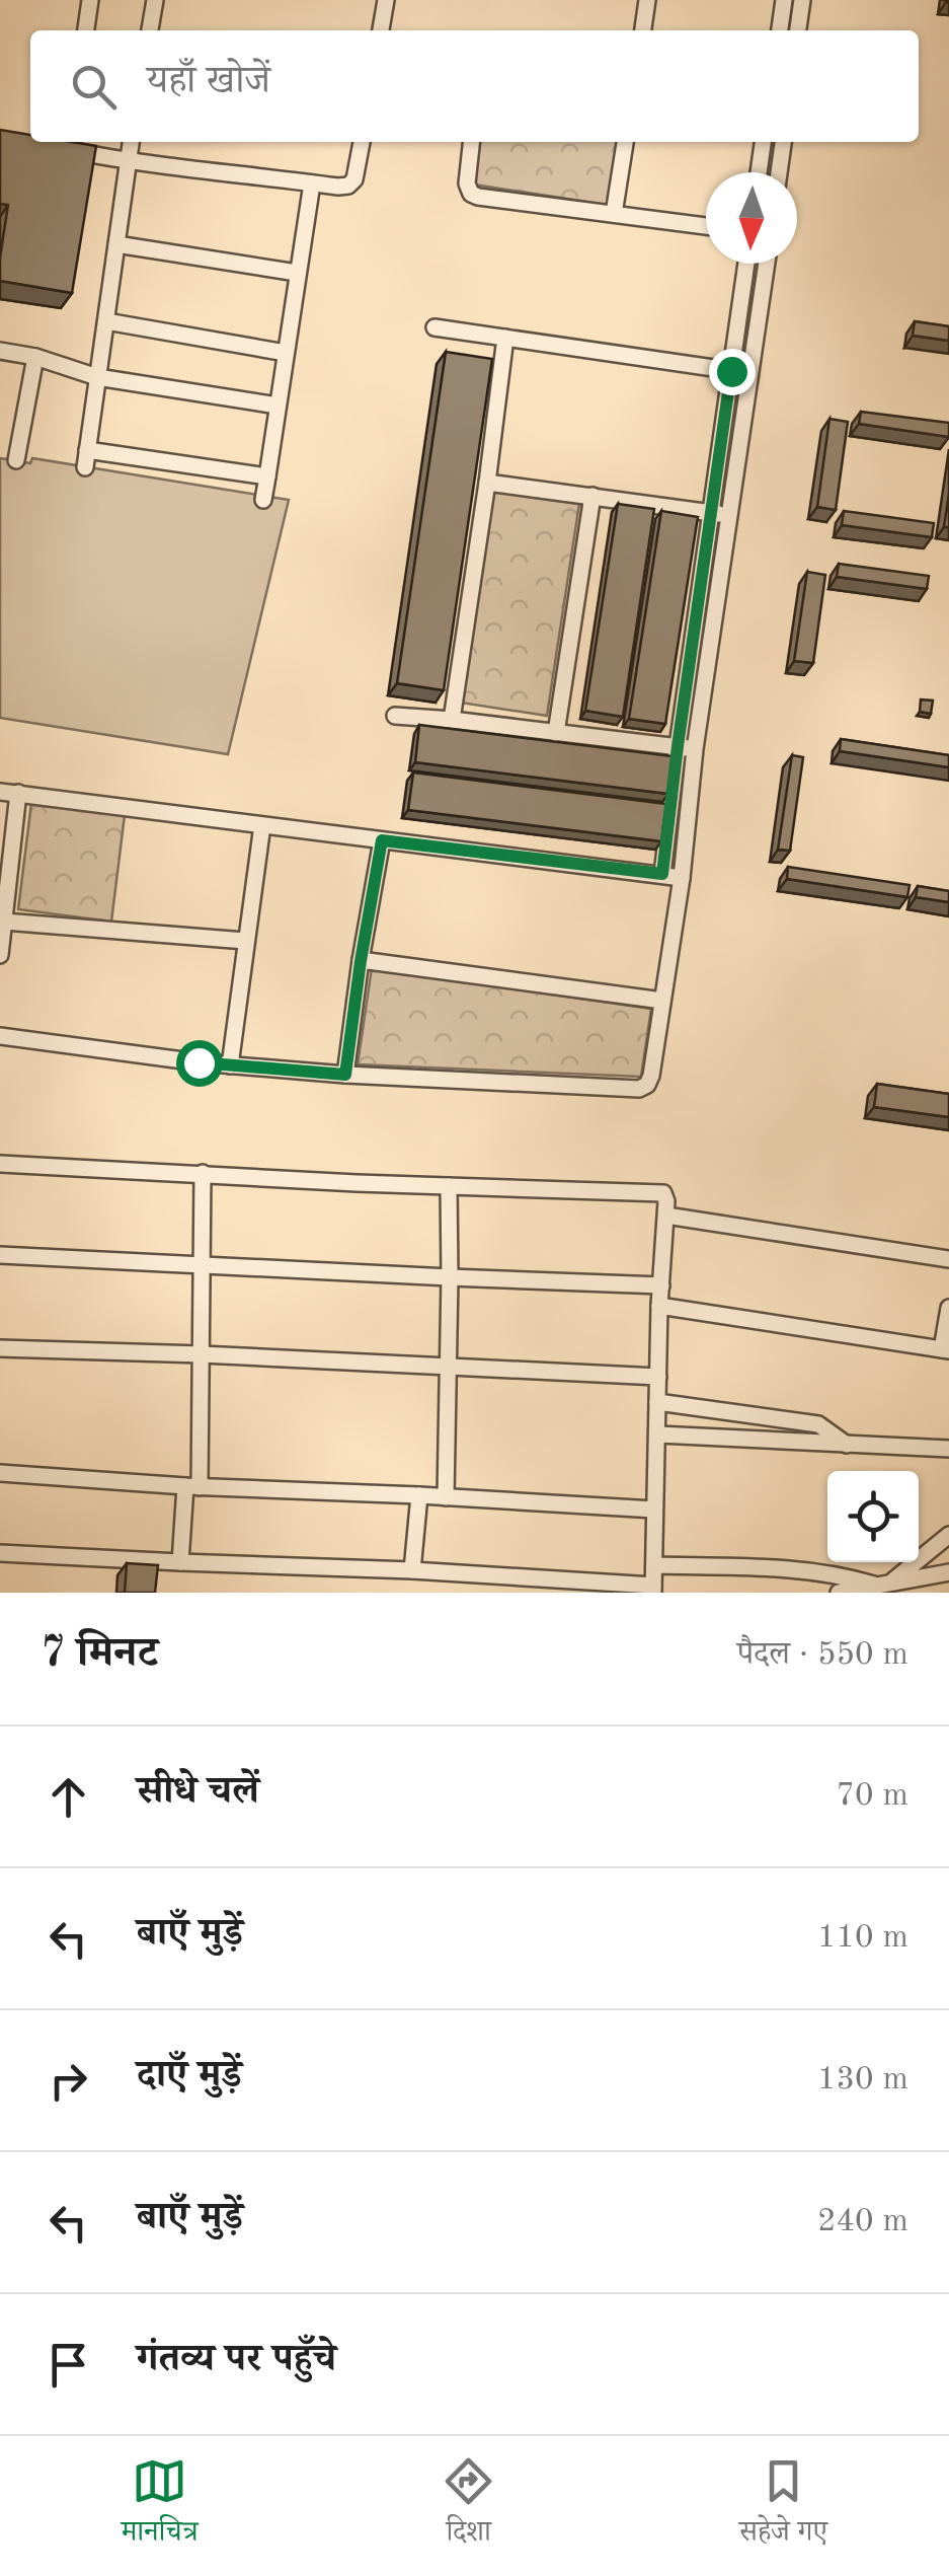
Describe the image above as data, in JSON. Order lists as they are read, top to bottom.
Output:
{
  "north": "bottom",
  "page": {
    "search": "यहाँ खोजें",
    "heading": ["7 मिनट", "पैदल · 550 m"],
    "list": [
      ["सीधे चलें", "70 m"],
      ["बाएँ मुड़ें", "110 m"],
      ["दाएँ मुड़ें", "130 m"],
      ["बाएँ मुड़ें", "240 m"],
      "गंतव्य पर पहुँचे"
    ],
    "nav": ["मानचित्र", "दिशा", "सहेजे गए"]
  }
}
